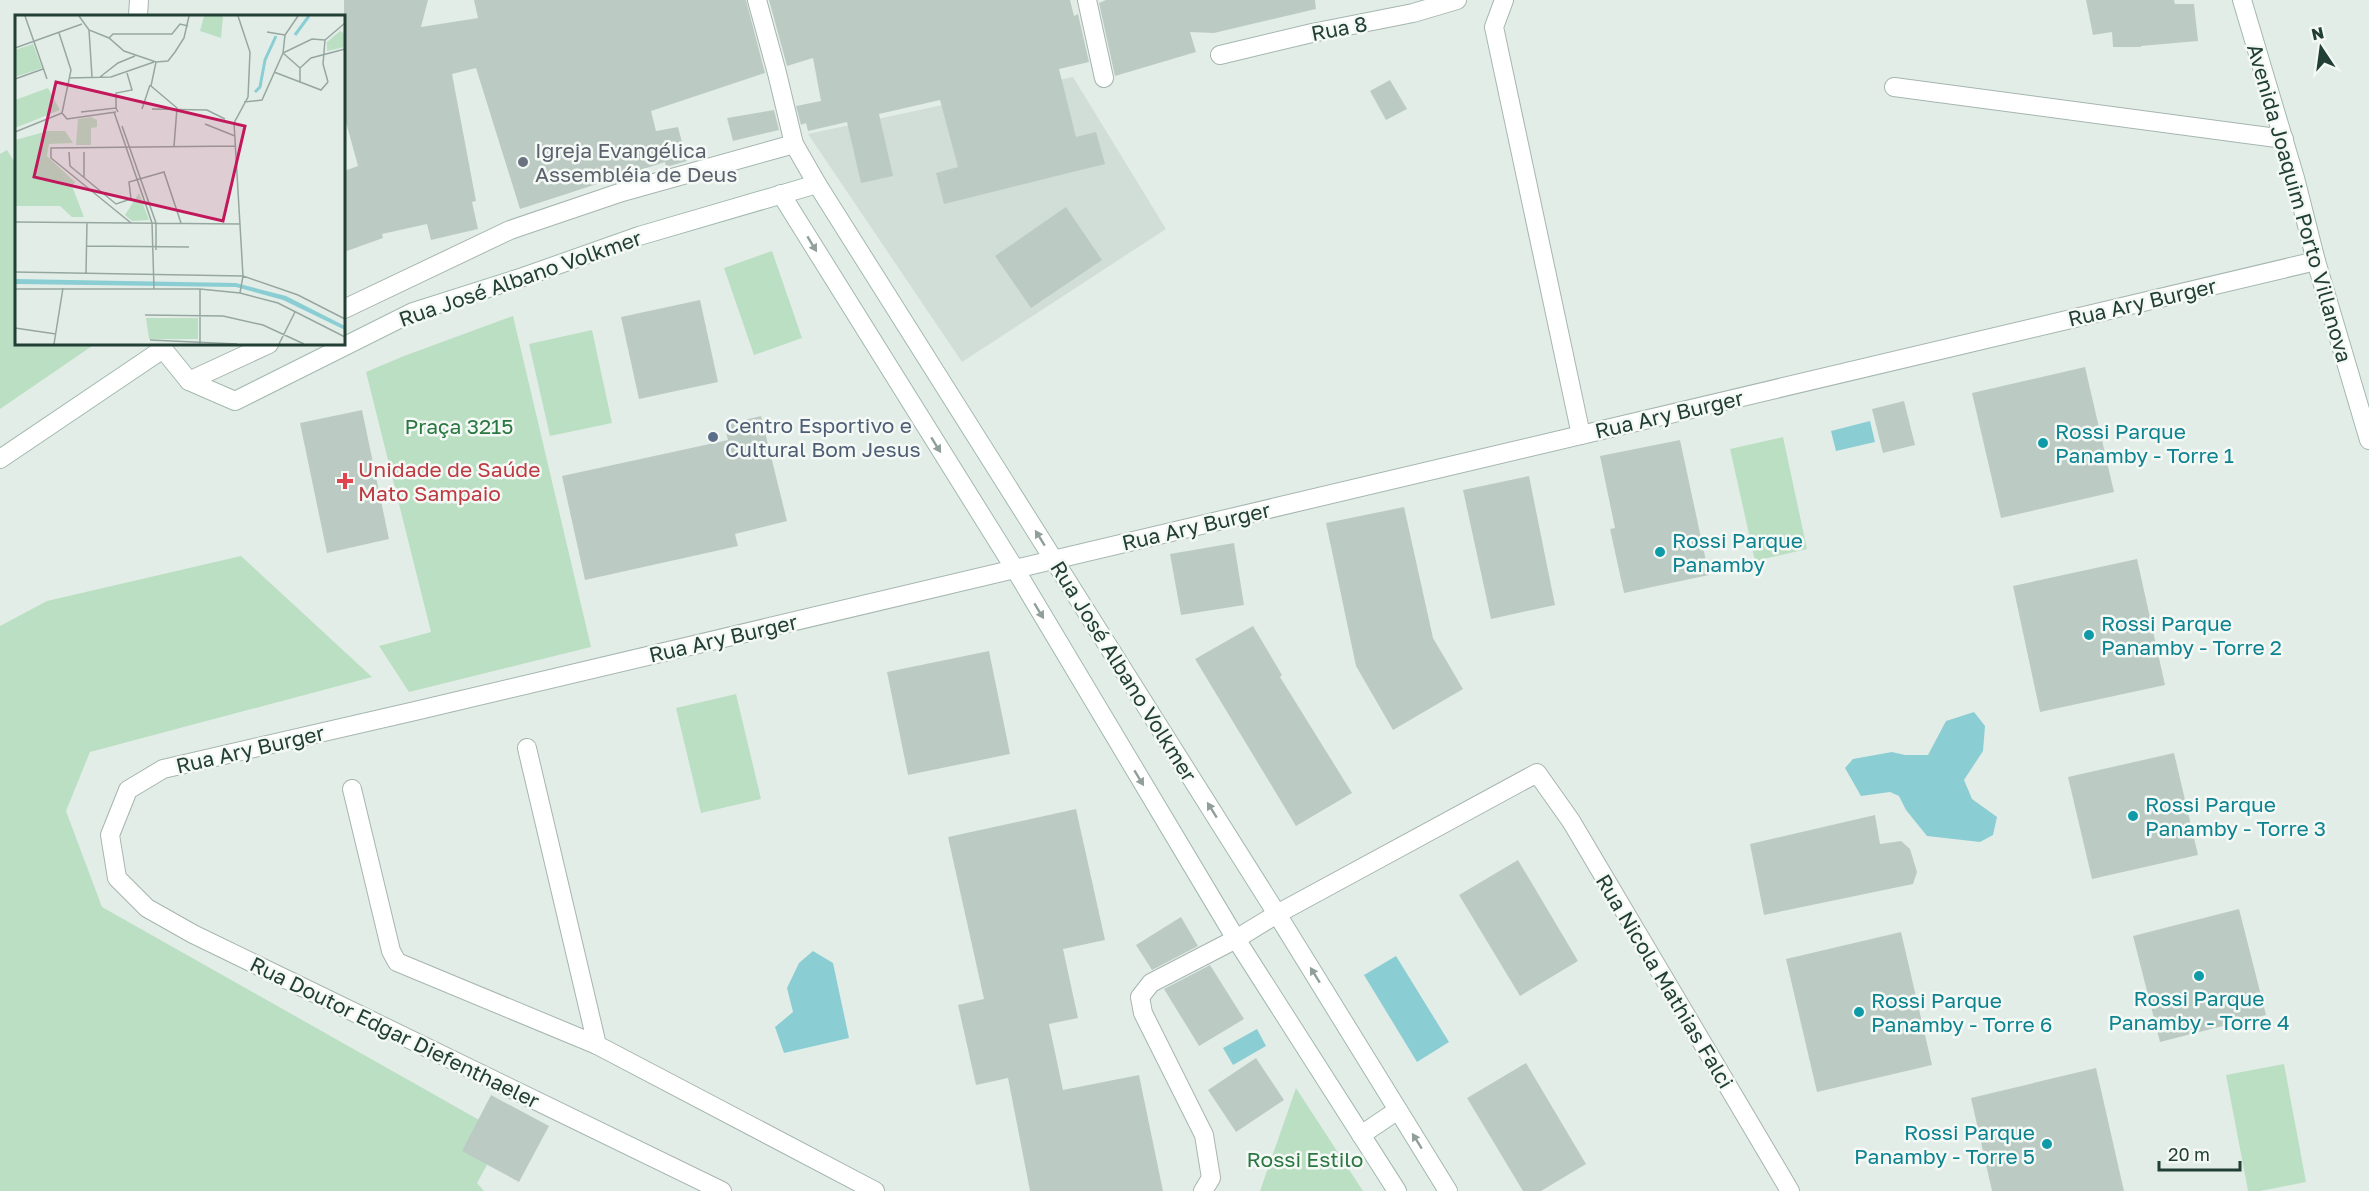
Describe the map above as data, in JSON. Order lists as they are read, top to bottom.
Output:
{
  "streets": {
    "street": [
      "Rua 8",
      "Avenida Joaquim Porto Villanova",
      "Rua José Albano Volkmer",
      "Rua Ary Burger",
      "Rua Nicola Mathias Falci",
      "Rua Doutor Edgar Diefenthaeler"
    ]
  },
  "crossings": [
    ["Avenida Joaquim Porto Villanova", "Rua Ary Burger"],
    ["Rua José Albano Volkmer", "Rua Ary Burger"],
    ["Rua José Albano Volkmer", "Rua Nicola Mathias Falci"],
    ["Rua Ary Burger", "Rua Doutor Edgar Diefenthaeler"]
  ],
  "parks": ["Praça 3215", "Rossi Estilo"],
  "places": {
    "other": [
      "Igreja Evangélica Assembléia de Deus",
      "Centro Esportivo e Cultural Bom Jesus",
      "Rossi Parque Panamby - Torre 1",
      "Rossi Parque Panamby",
      "Rossi Parque Panamby - Torre 2",
      "Rossi Parque Panamby - Torre 3",
      "Rossi Parque Panamby - Torre 4",
      "Rossi Parque Panamby - Torre 6",
      "Rossi Parque Panamby - Torre 5"
    ],
    "health": ["Unidade de Saúde Mato Sampaio"]
  },
  "scale_bar": "20 m",
  "north": "top"
}
